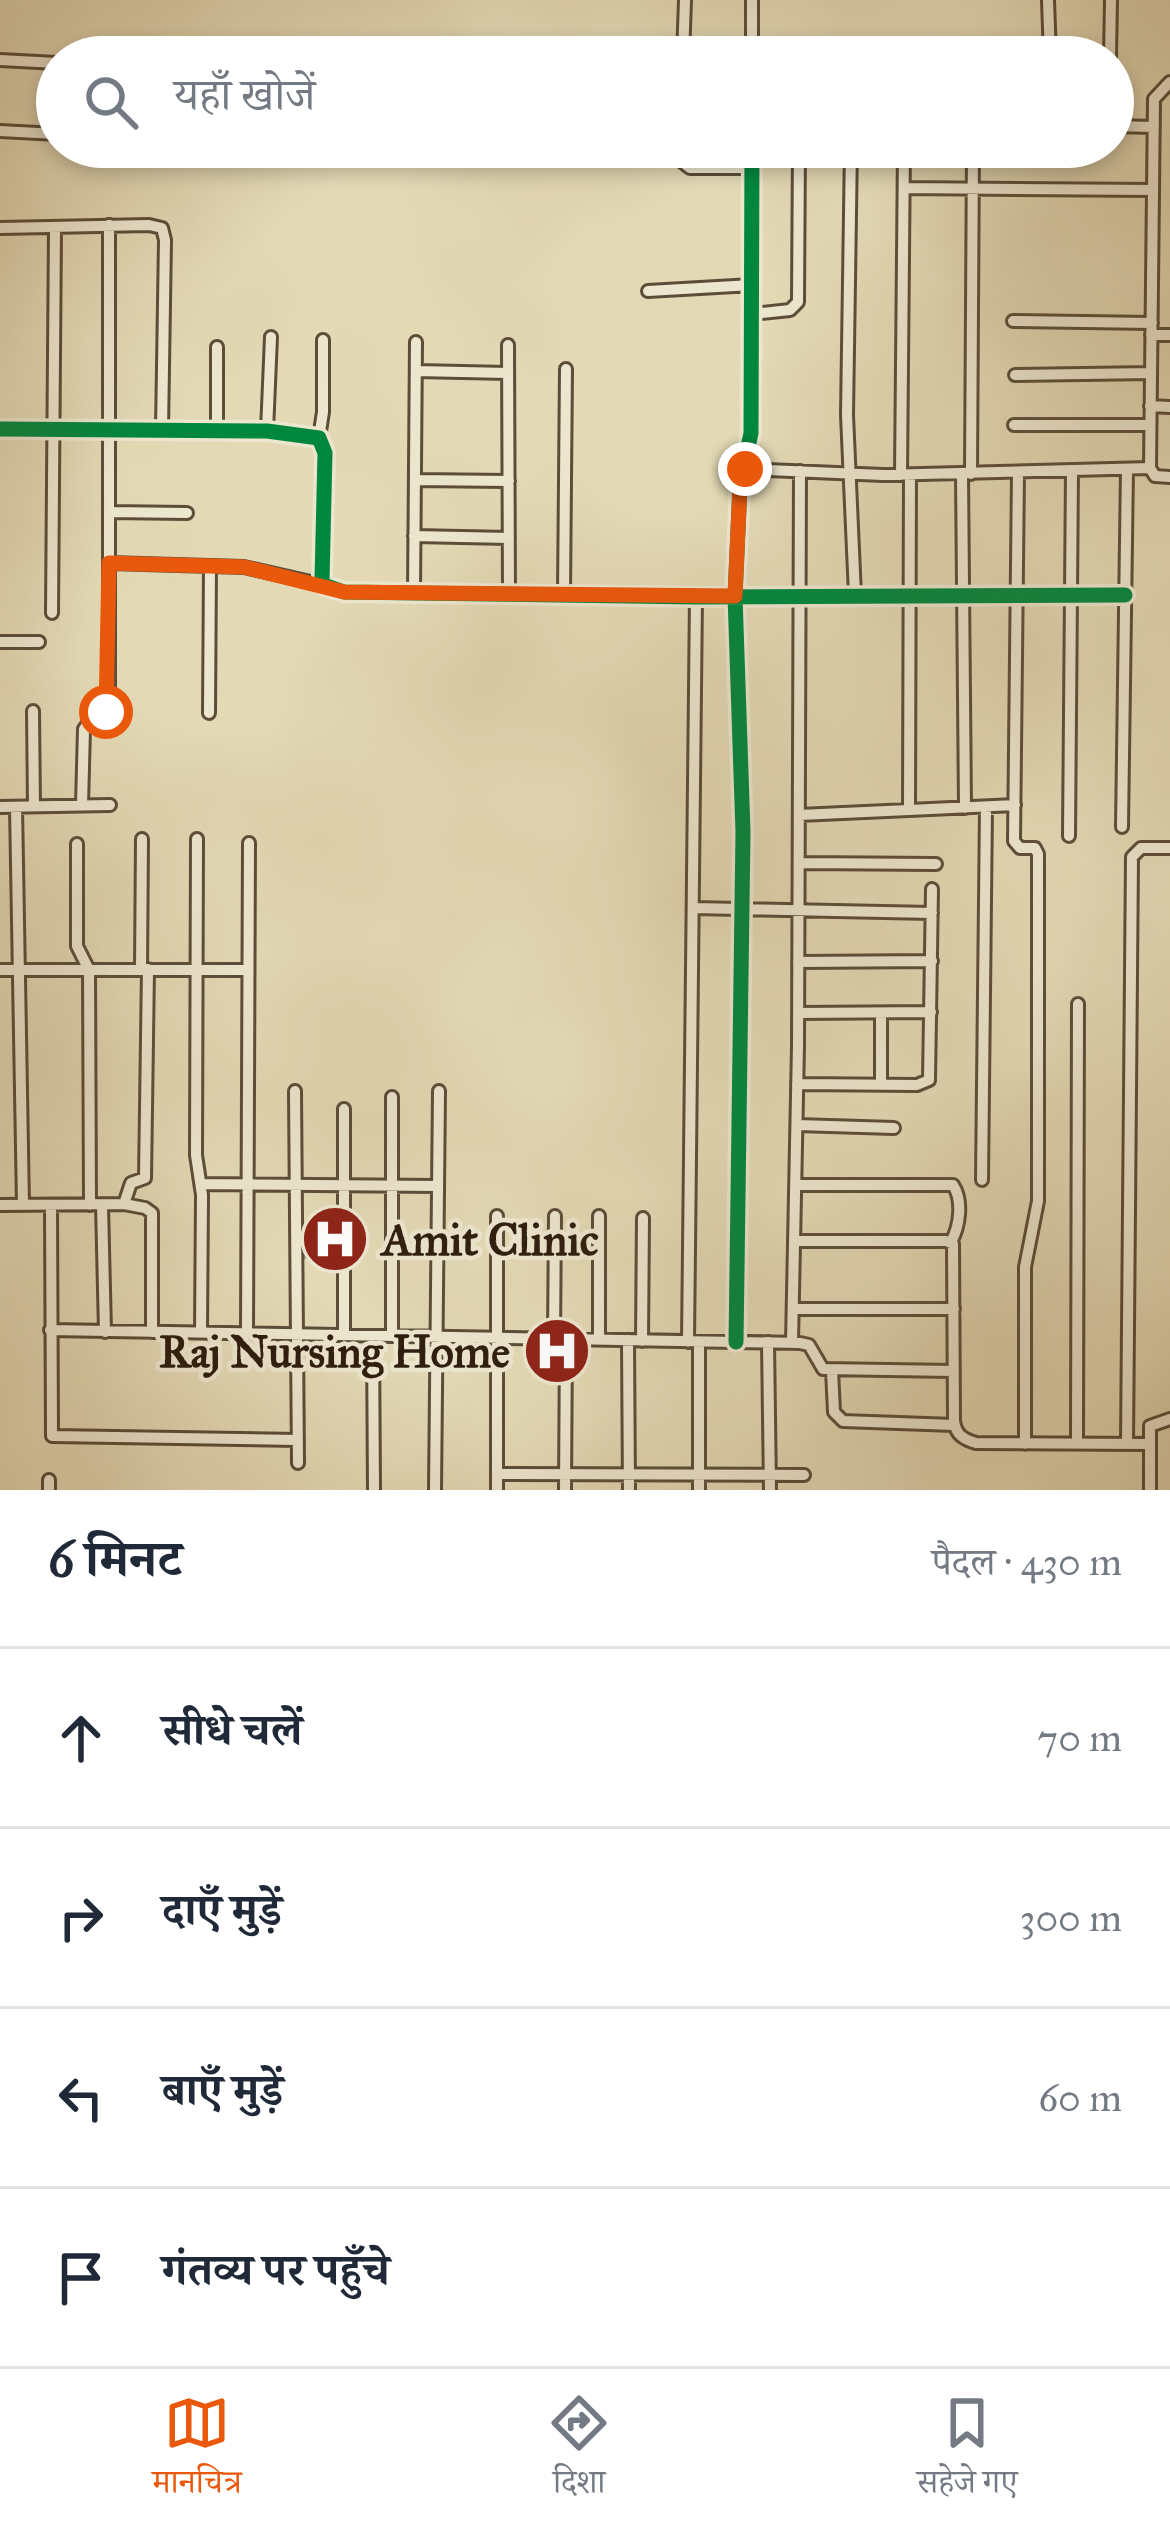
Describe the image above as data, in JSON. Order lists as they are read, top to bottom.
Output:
{
  "places": {
    "hospital": ["Amit Clinic", "Raj Nursing Home"]
  },
  "page": {
    "search": "यहाँ खोजें",
    "heading": ["6 मिनट", "पैदल · 430 m"],
    "list": [
      ["सीधे चलें", "70 m"],
      ["दाएँ मुड़ें", "300 m"],
      ["बाएँ मुड़ें", "60 m"],
      "गंतव्य पर पहुँचे"
    ],
    "nav": ["मानचित्र", "दिशा", "सहेजे गए"]
  }
}
